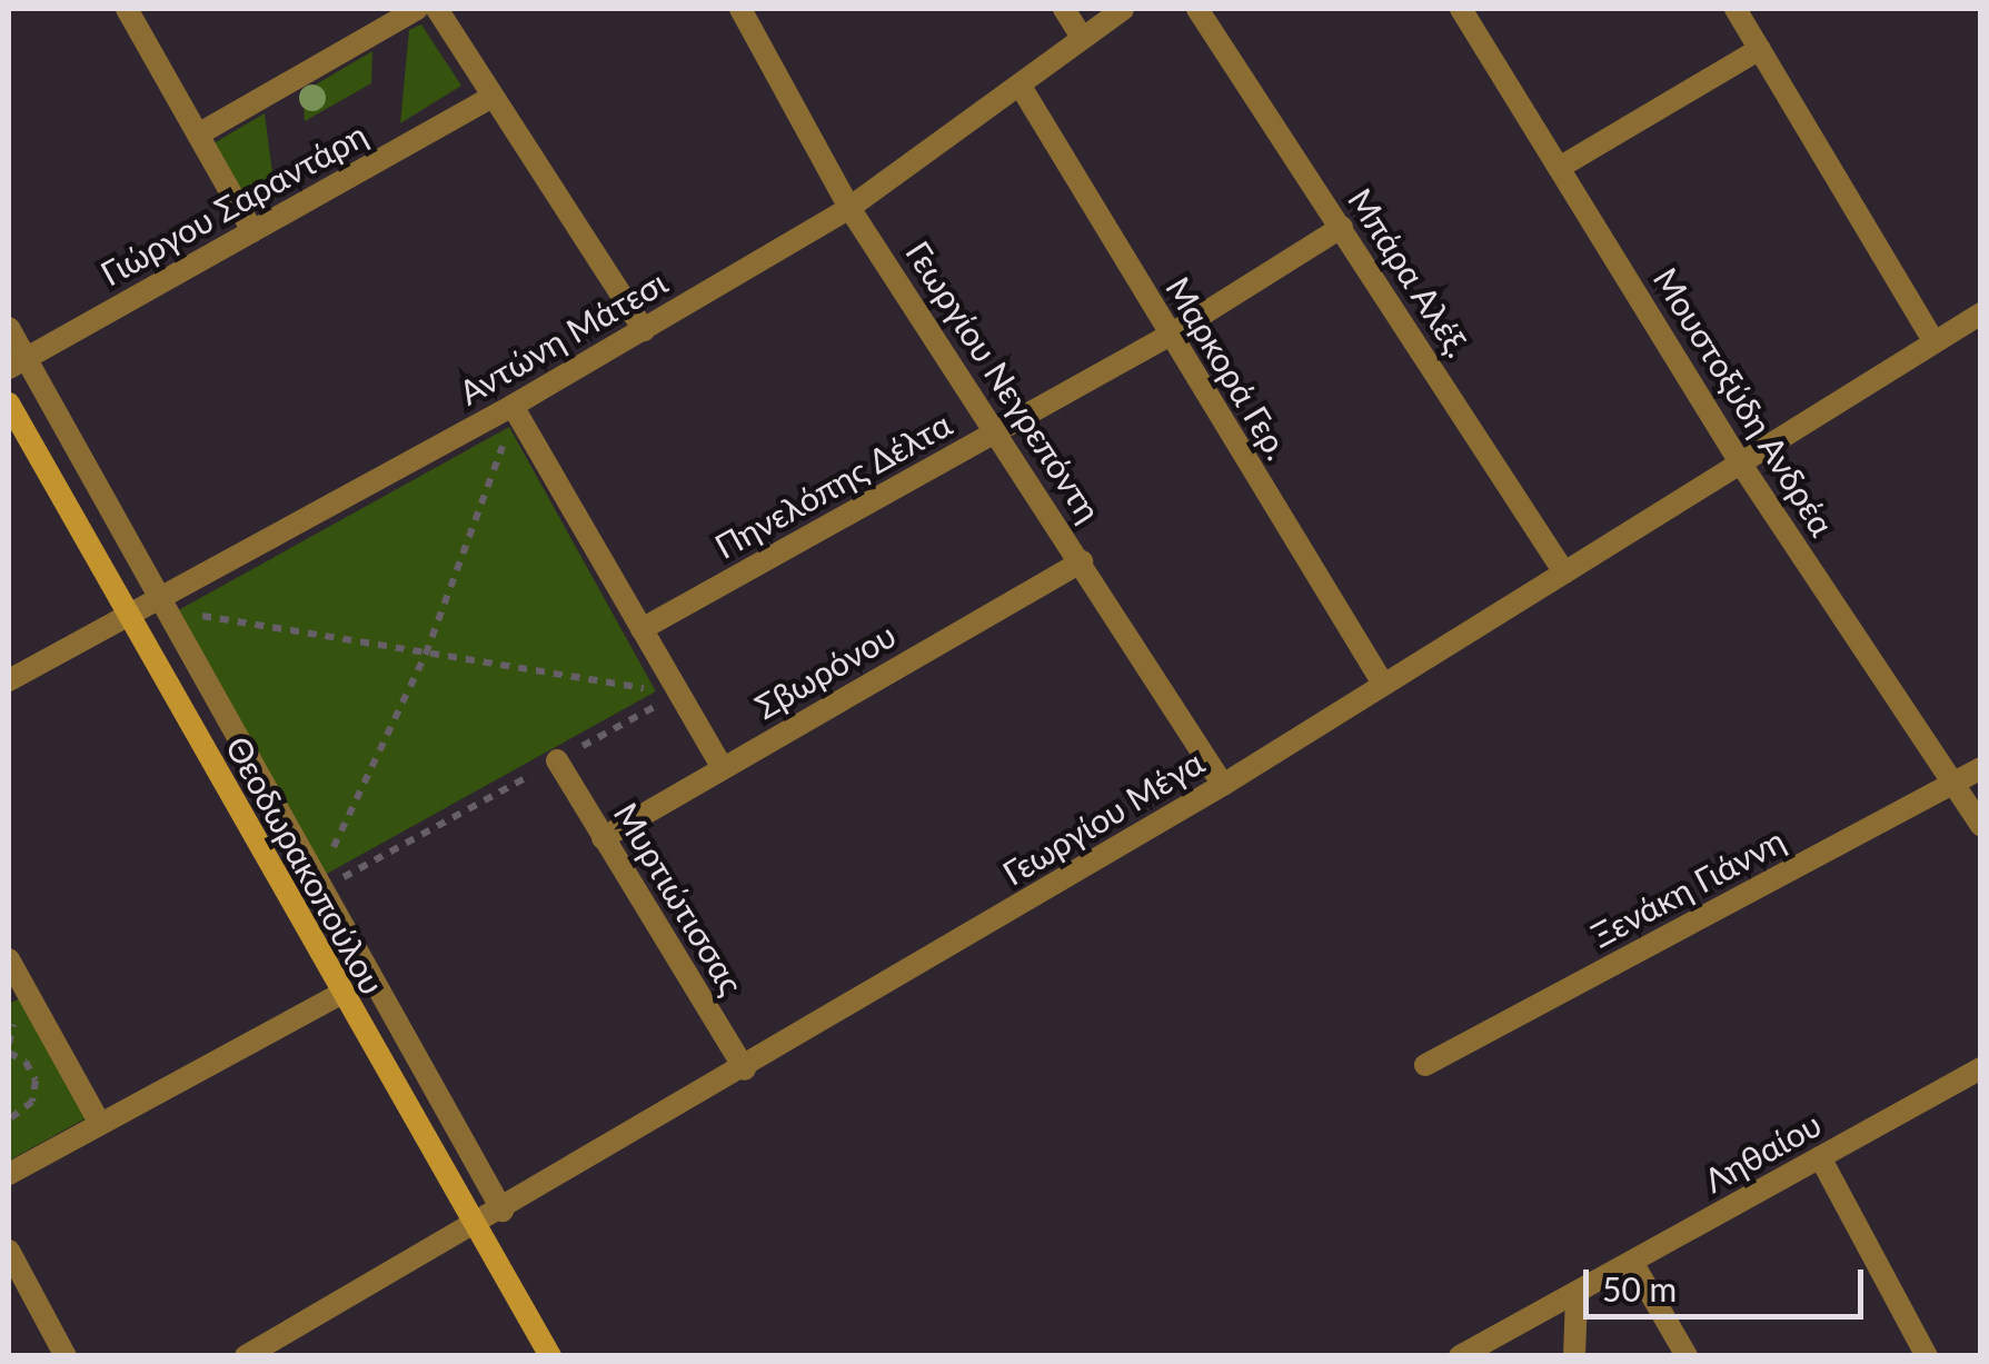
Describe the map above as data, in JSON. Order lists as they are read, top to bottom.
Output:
{
  "streets": {
    "street": [
      "Γιώργου Σαραντάρη",
      "Μπάρα Αλέξ.",
      "Αντώνη Μάτεσι",
      "Μαρκορά Γερ.",
      "Γεωργίου Νεγρεπόντη",
      "Μουστοξύδη Ανδρέα",
      "Πηνελόπης Δέλτα",
      "Σβωρόνου",
      "Γεωργίου Μέγα",
      "Θεοδωρακοπούλου",
      "Ξενάκη Γιάννη",
      "Μυρτιώτισσας",
      "Ληθαίου"
    ]
  },
  "crossings": [
    ["Μπάρα Αλέξ.", "Πηνελόπης Δέλτα"],
    ["Μπάρα Αλέξ.", "Γεωργίου Μέγα"],
    ["Αντώνη Μάτεσι", "Μαρκορά Γερ."],
    ["Αντώνη Μάτεσι", "Γεωργίου Νεγρεπόντη"],
    ["Αντώνη Μάτεσι", "Θεοδωρακοπούλου"],
    ["Μαρκορά Γερ.", "Πηνελόπης Δέλτα"],
    ["Μαρκορά Γερ.", "Γεωργίου Μέγα"],
    ["Γεωργίου Νεγρεπόντη", "Πηνελόπης Δέλτα"],
    ["Γεωργίου Νεγρεπόντη", "Σβωρόνου"],
    ["Γεωργίου Νεγρεπόντη", "Γεωργίου Μέγα"],
    ["Μουστοξύδη Ανδρέα", "Γεωργίου Μέγα"],
    ["Μουστοξύδη Ανδρέα", "Ξενάκη Γιάννη"],
    ["Σβωρόνου", "Μυρτιώτισσας"],
    ["Γεωργίου Μέγα", "Θεοδωρακοπούλου"],
    ["Γεωργίου Μέγα", "Μυρτιώτισσας"]
  ],
  "scale_bar": "50 m"
}
